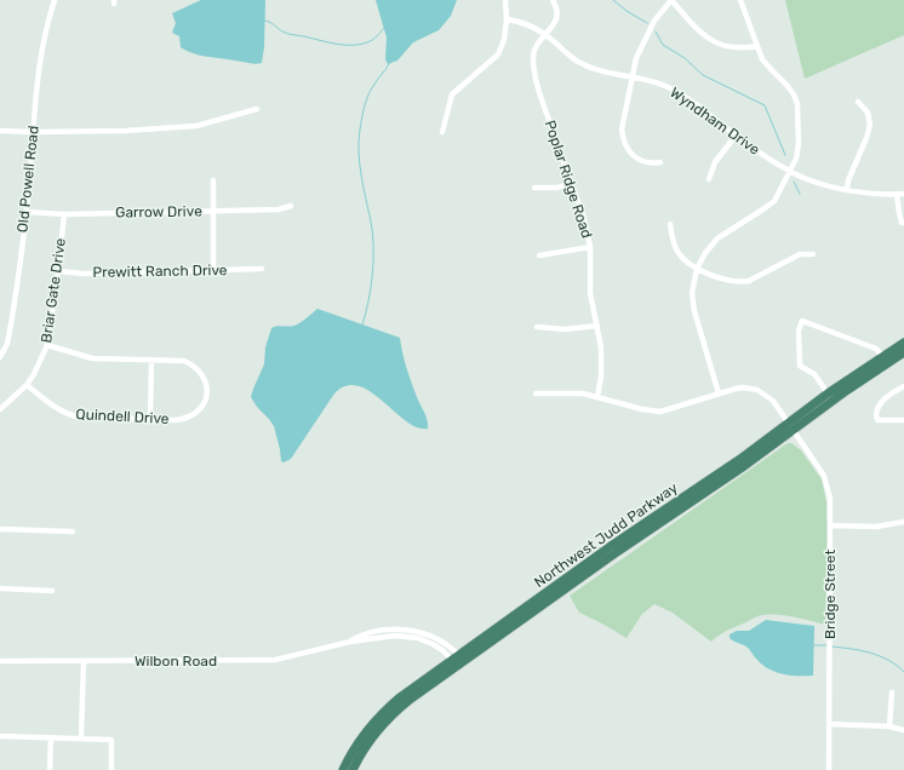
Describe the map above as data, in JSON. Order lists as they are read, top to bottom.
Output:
{
  "streets": {
    "highway": ["Northwest Judd Parkway"],
    "street": [
      "Wyndham Drive",
      "Old Powell Road",
      "Poplar Ridge Road",
      "Garrow Drive",
      "Prewitt Ranch Drive",
      "Briar Gate Drive",
      "Quindell Drive",
      "Bridge Street",
      "Wilbon Road"
    ]
  },
  "crossings": [
    ["Wyndham Drive", "Poplar Ridge Road"],
    ["Old Powell Road", "Garrow Drive"],
    ["Poplar Ridge Road", "Bridge Street"],
    ["Garrow Drive", "Briar Gate Drive"],
    ["Prewitt Ranch Drive", "Briar Gate Drive"],
    ["Briar Gate Drive", "Quindell Drive"],
    ["Northwest Judd Parkway", "Bridge Street"],
    ["Northwest Judd Parkway", "Wilbon Road"]
  ]
}
